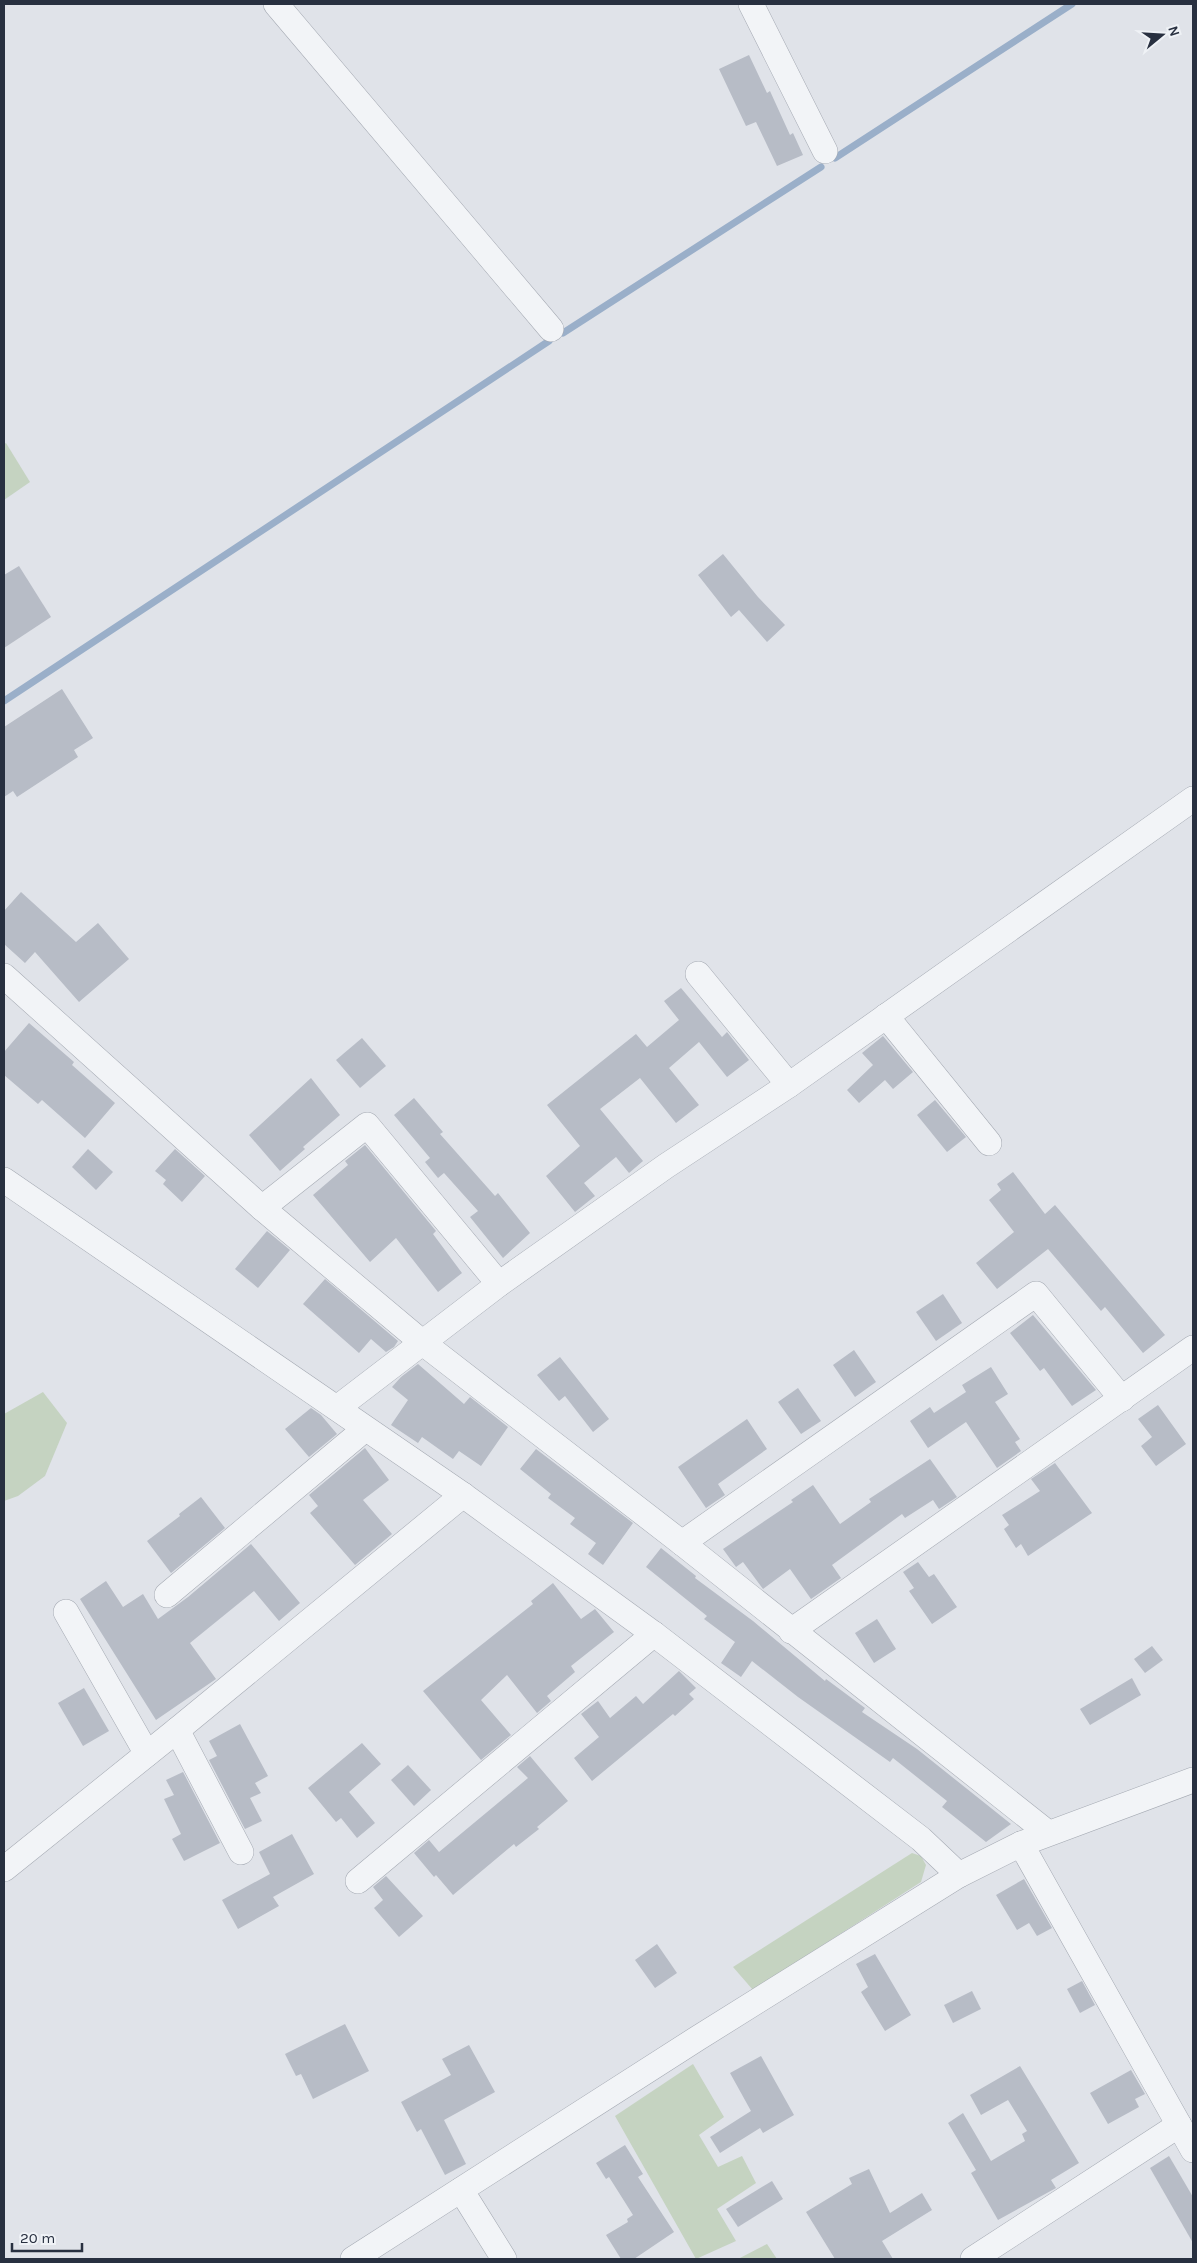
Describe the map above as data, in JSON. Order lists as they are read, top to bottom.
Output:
{
  "scale_bar": "20 m",
  "north": "right"
}
